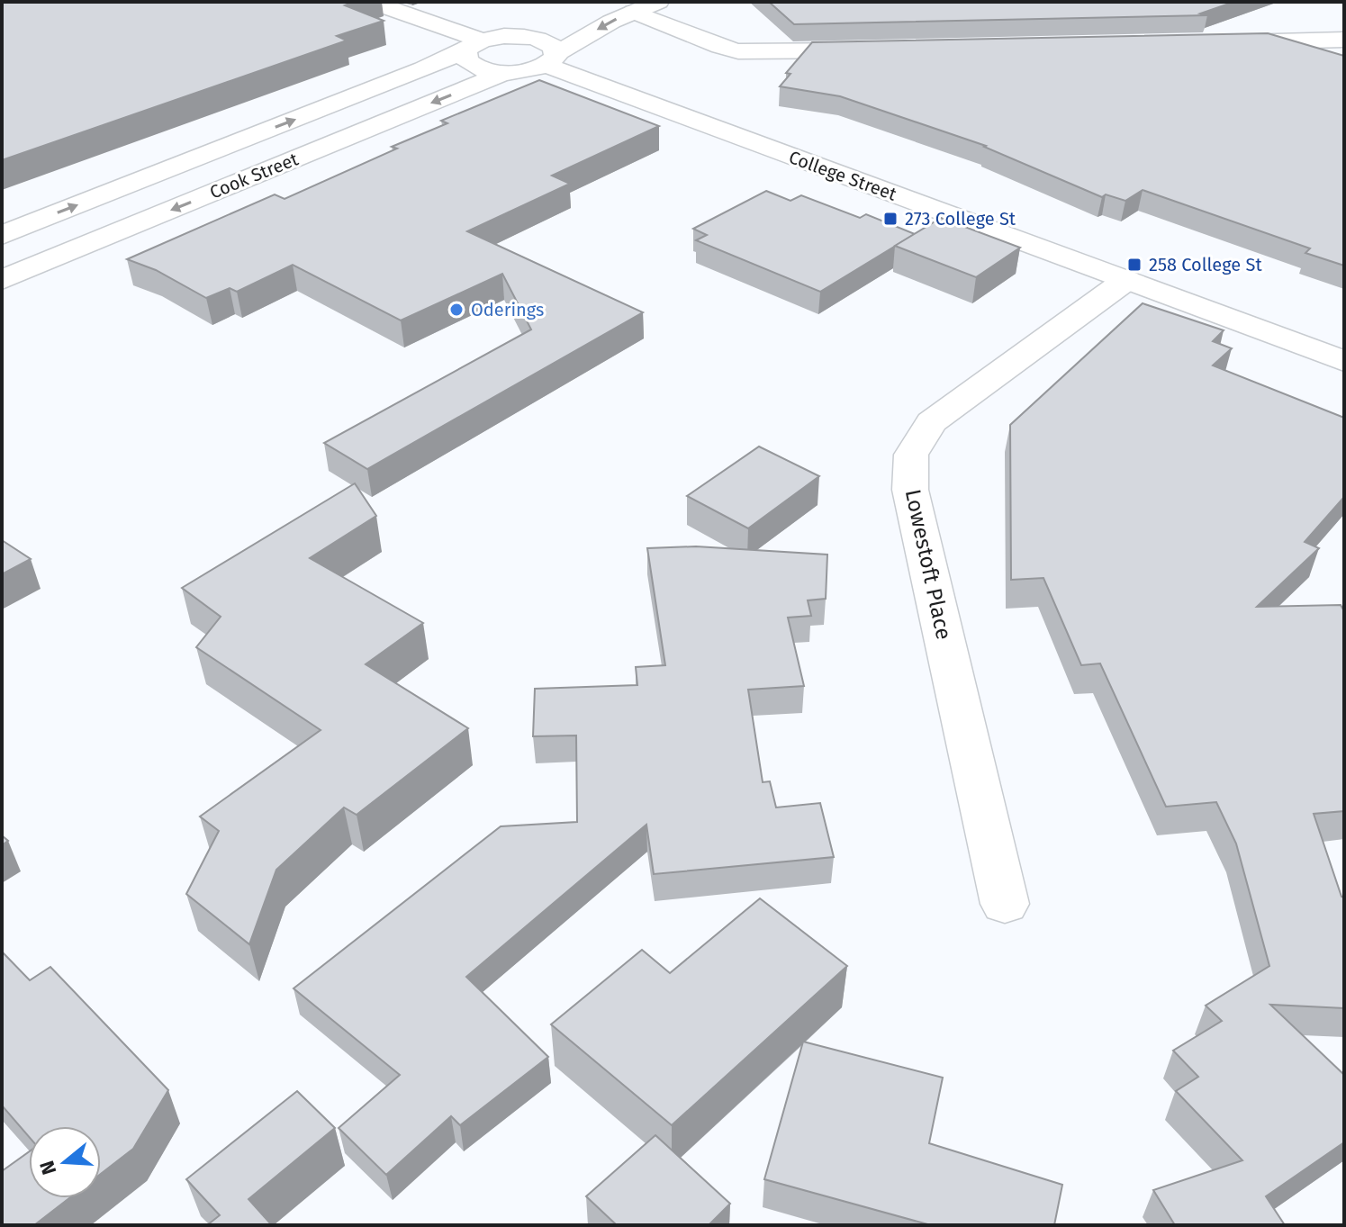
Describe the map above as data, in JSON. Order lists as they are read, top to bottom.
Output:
{
  "streets": {
    "street": ["Cook Street", "College Street", "Lowestoft Place"]
  },
  "crossings": [
    ["College Street", "Lowestoft Place"]
  ],
  "places": {
    "transit": ["273 College St", "258 College St"],
    "other": ["Oderings"]
  },
  "north": "left"
}
